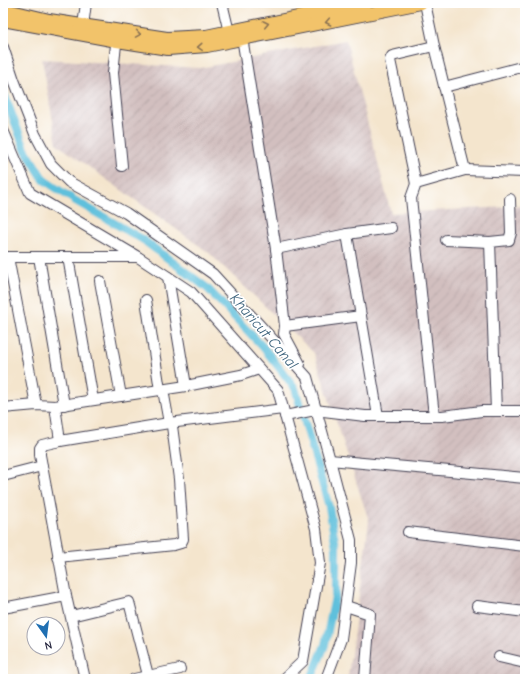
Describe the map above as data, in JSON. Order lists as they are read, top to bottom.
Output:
{
  "water": ["Kharicut Canal"],
  "north": "bottom"
}
